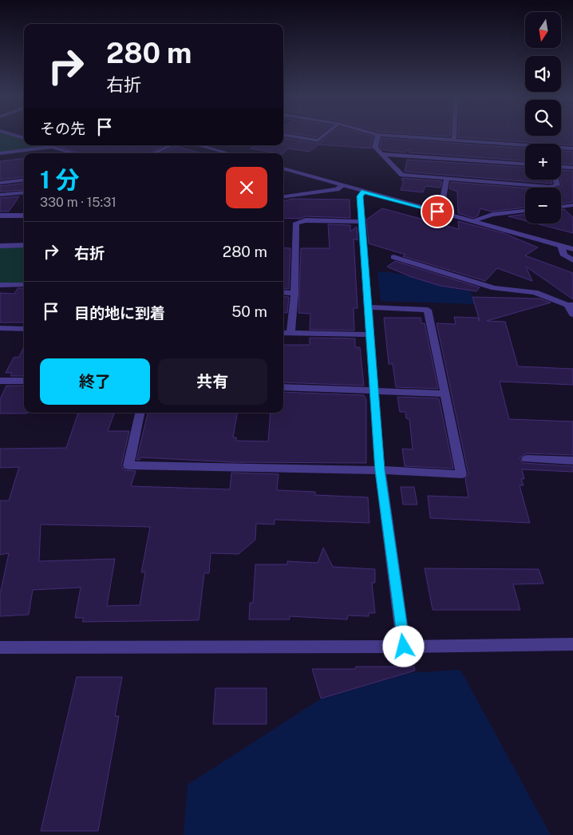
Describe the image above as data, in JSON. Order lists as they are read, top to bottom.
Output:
{
  "north": "bottom",
  "page": {
    "map_buttons": ["+", "−"],
    "turn": ["280 m", "右折"],
    "then": "その先",
    "heading": ["1 分", "330 m · 15:31"],
    "list": [
      {
        "name": "右折",
        "value": "280 m"
      },
      {
        "name": "目的地に到着",
        "value": "50 m"
      }
    ],
    "buttons": ["終了", "共有"]
  }
}
